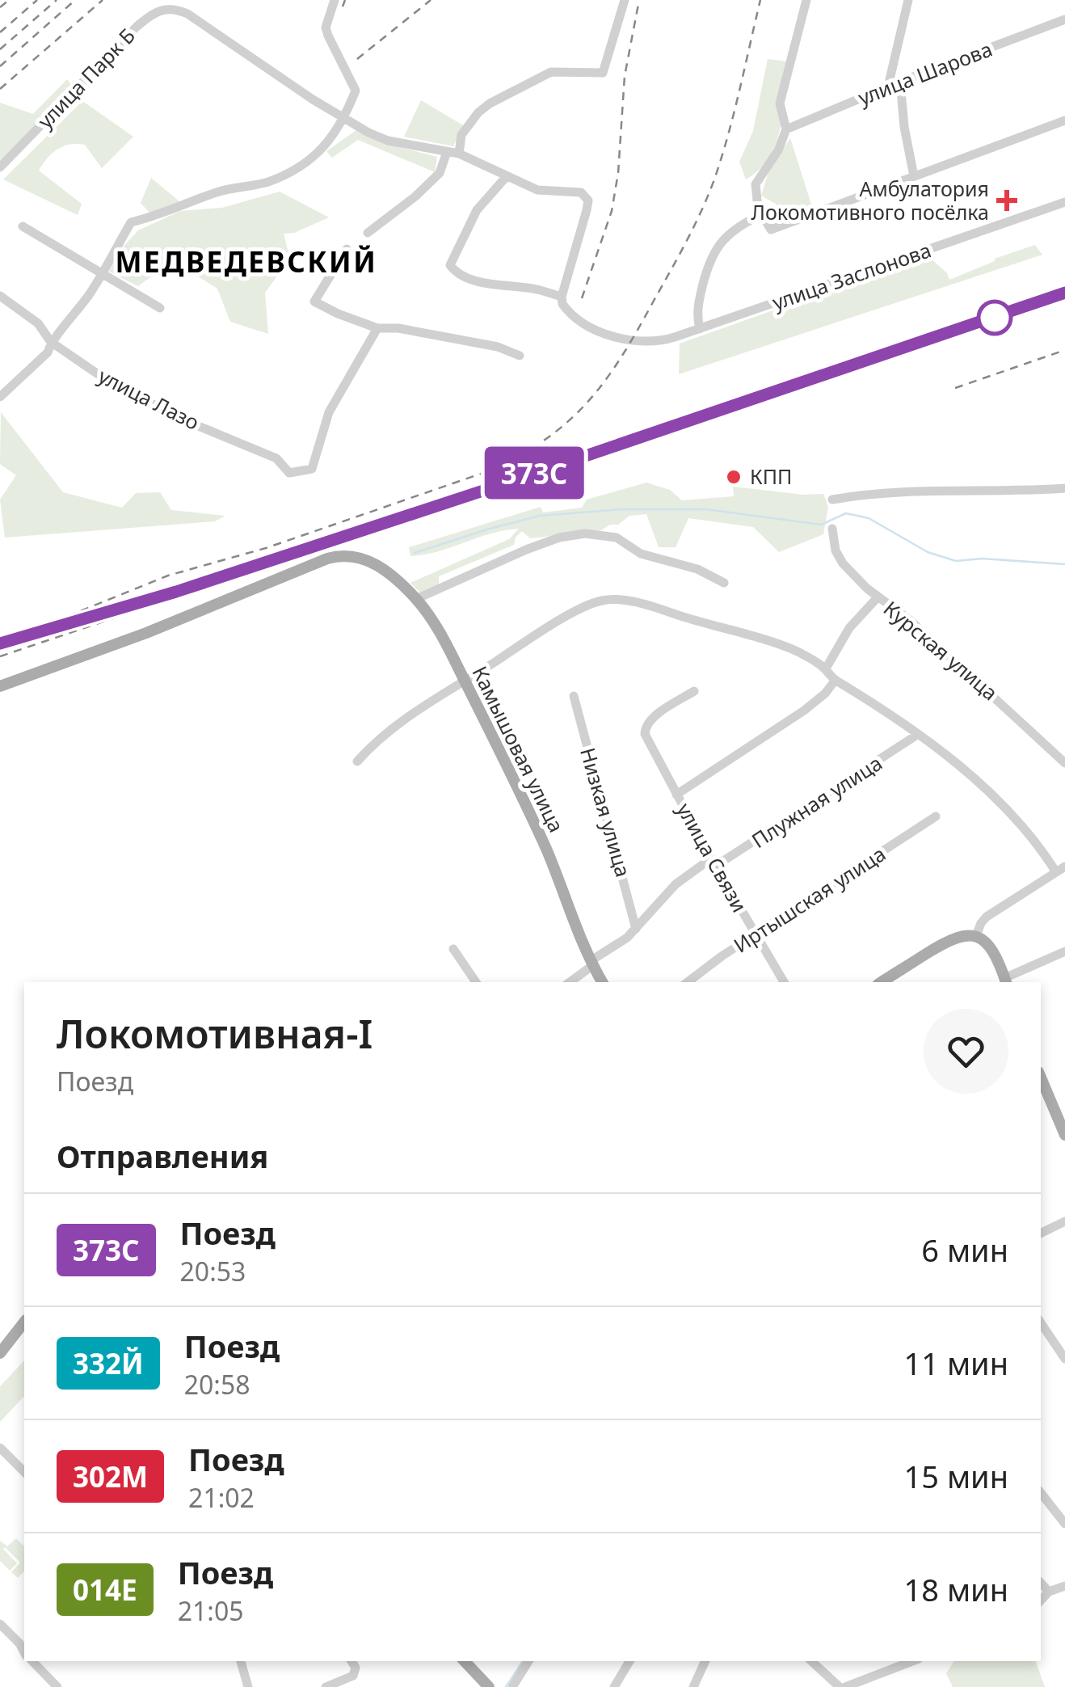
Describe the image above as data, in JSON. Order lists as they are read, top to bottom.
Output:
{
  "streets": {
    "main road": ["Камышовая улица"],
    "street": [
      "улица Шарова",
      "улица Парк Б",
      "улица Заслонова",
      "улица Лазо",
      "Курская улица",
      "Плужная улица",
      "Низкая улица",
      "улица Связи",
      "Иртышская улица"
    ]
  },
  "crossings": [
    ["улица Парк Б", "улица Заслонова"],
    ["Камышовая улица", "Плужная улица"],
    ["Плужная улица", "Низкая улица"],
    ["Плужная улица", "улица Связи"],
    ["улица Связи", "Иртышская улица"]
  ],
  "districts": ["МЕДВЕДЕВСКИЙ"],
  "places": {
    "health": ["Амбулатория Локомотивного посёлка"],
    "other": ["КПП"]
  },
  "page": {
    "on_map": "373C",
    "heading": [
      ["Локомотивная-I", "Поезд"],
      "Отправления"
    ],
    "list": [
      {
        "mark": "373C",
        "name": "Поезд",
        "note": "20:53",
        "value": "6 мин"
      },
      {
        "mark": "332Й",
        "name": "Поезд",
        "note": "20:58",
        "value": "11 мин"
      },
      {
        "mark": "302М",
        "name": "Поезд",
        "note": "21:02",
        "value": "15 мин"
      },
      {
        "mark": "014Е",
        "name": "Поезд",
        "note": "21:05",
        "value": "18 мин"
      }
    ]
  }
}
